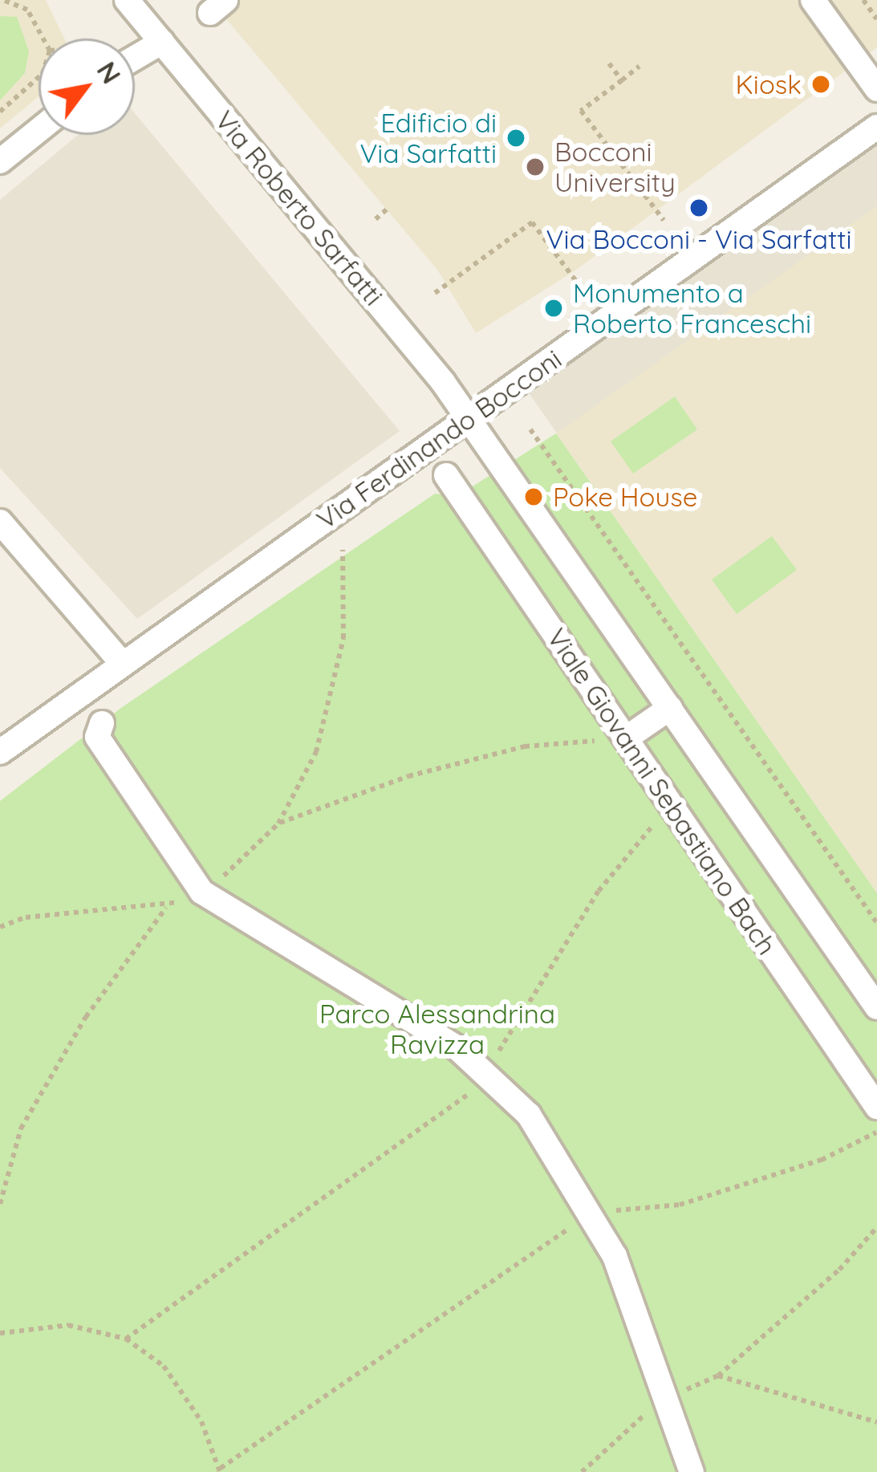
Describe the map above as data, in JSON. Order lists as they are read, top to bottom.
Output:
{
  "streets": {
    "street": ["Via Roberto Sarfatti", "Via Ferdinando Bocconi", "Viale Giovanni Sebastiano Bach"]
  },
  "crossings": [
    ["Via Roberto Sarfatti", "Via Ferdinando Bocconi"],
    ["Via Roberto Sarfatti", "Viale Giovanni Sebastiano Bach"],
    ["Via Ferdinando Bocconi", "Viale Giovanni Sebastiano Bach"]
  ],
  "parks": ["Parco Alessandrina Ravizza"],
  "places": [
    "Kiosk",
    "Edificio di Via Sarfatti",
    "Bocconi University",
    "Via Bocconi - Via Sarfatti",
    "Monumento a Roberto Franceschi",
    "Poke House"
  ],
  "north": "top right"
}
